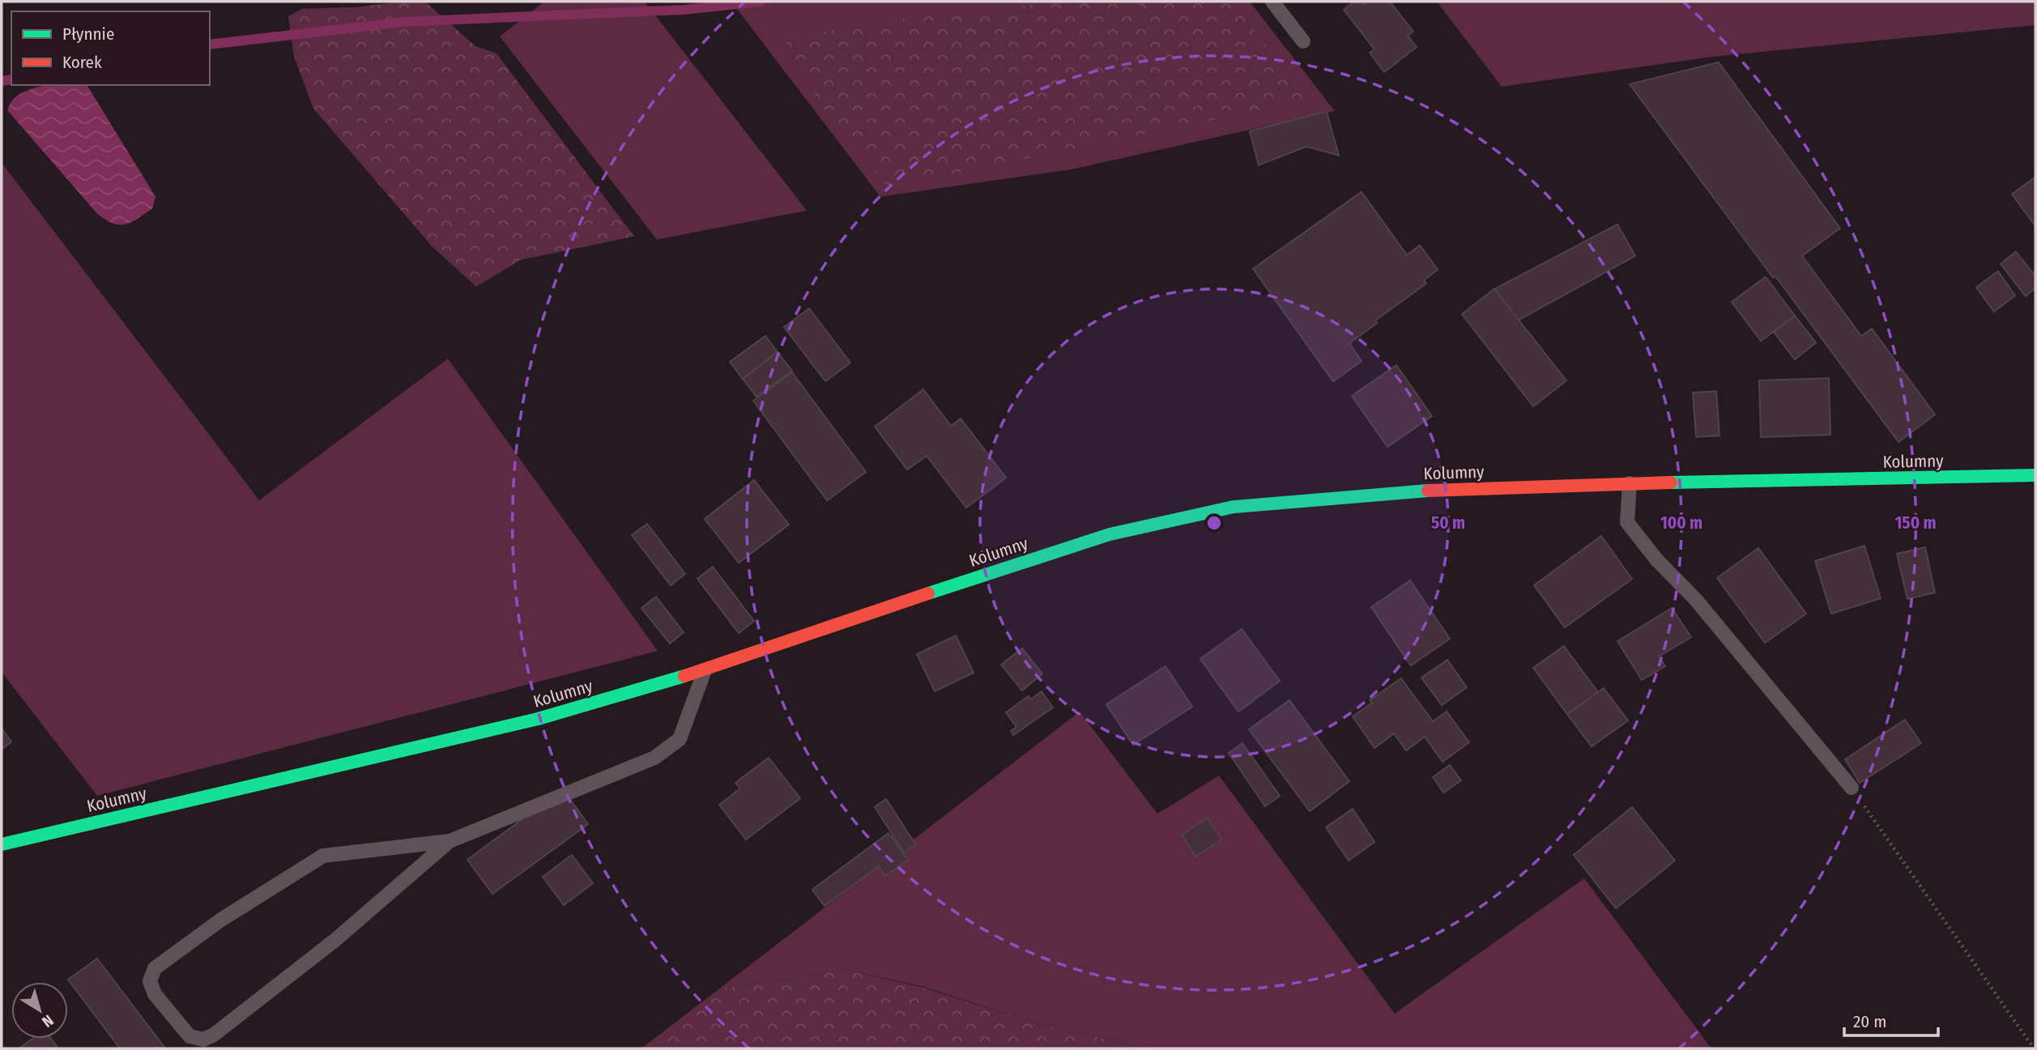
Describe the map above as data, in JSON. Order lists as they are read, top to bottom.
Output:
{
  "streets": {
    "street": ["Kolumny"]
  },
  "legend": ["Płynnie", "Korek"],
  "scale_bar": "20 m",
  "north": "bottom right",
  "rings": ["50 m", "100 m", "150 m"]
}
